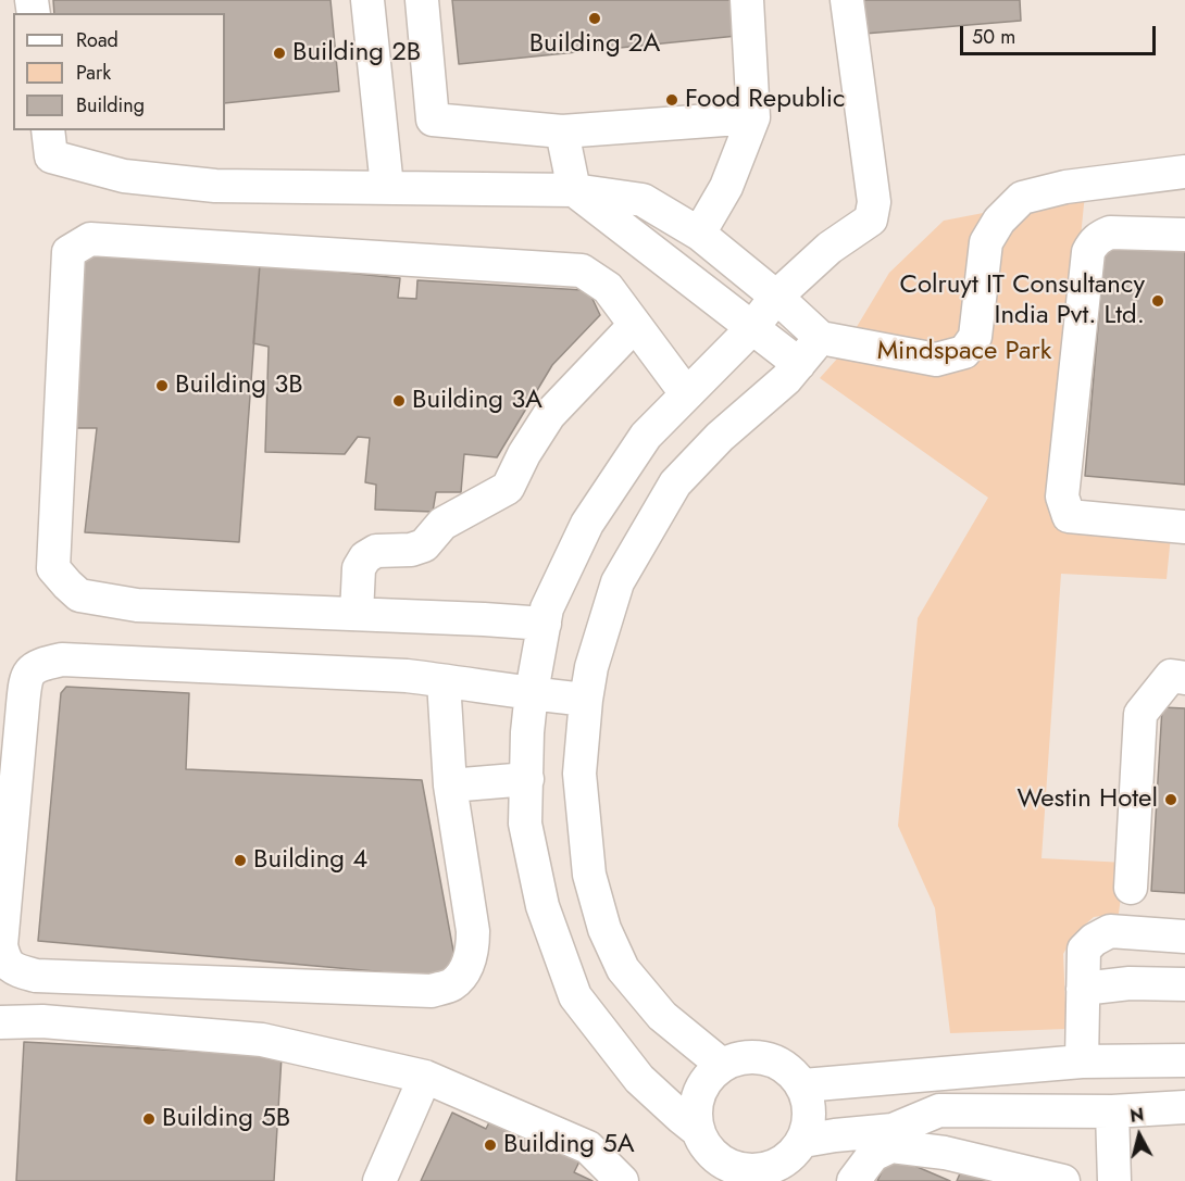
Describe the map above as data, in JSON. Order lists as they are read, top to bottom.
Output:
{
  "parks": ["Mindspace Park"],
  "places": [
    "Building 2A",
    "Building 2B",
    "Food Republic",
    "Colruyt IT Consultancy India Pvt. Ltd.",
    "Building 3B",
    "Building 3A",
    "Westin Hotel",
    "Building 4",
    "Building 5B",
    "Building 5A"
  ],
  "legend": ["Road", "Park", "Building"],
  "scale_bar": "50 m",
  "north": "top"
}
